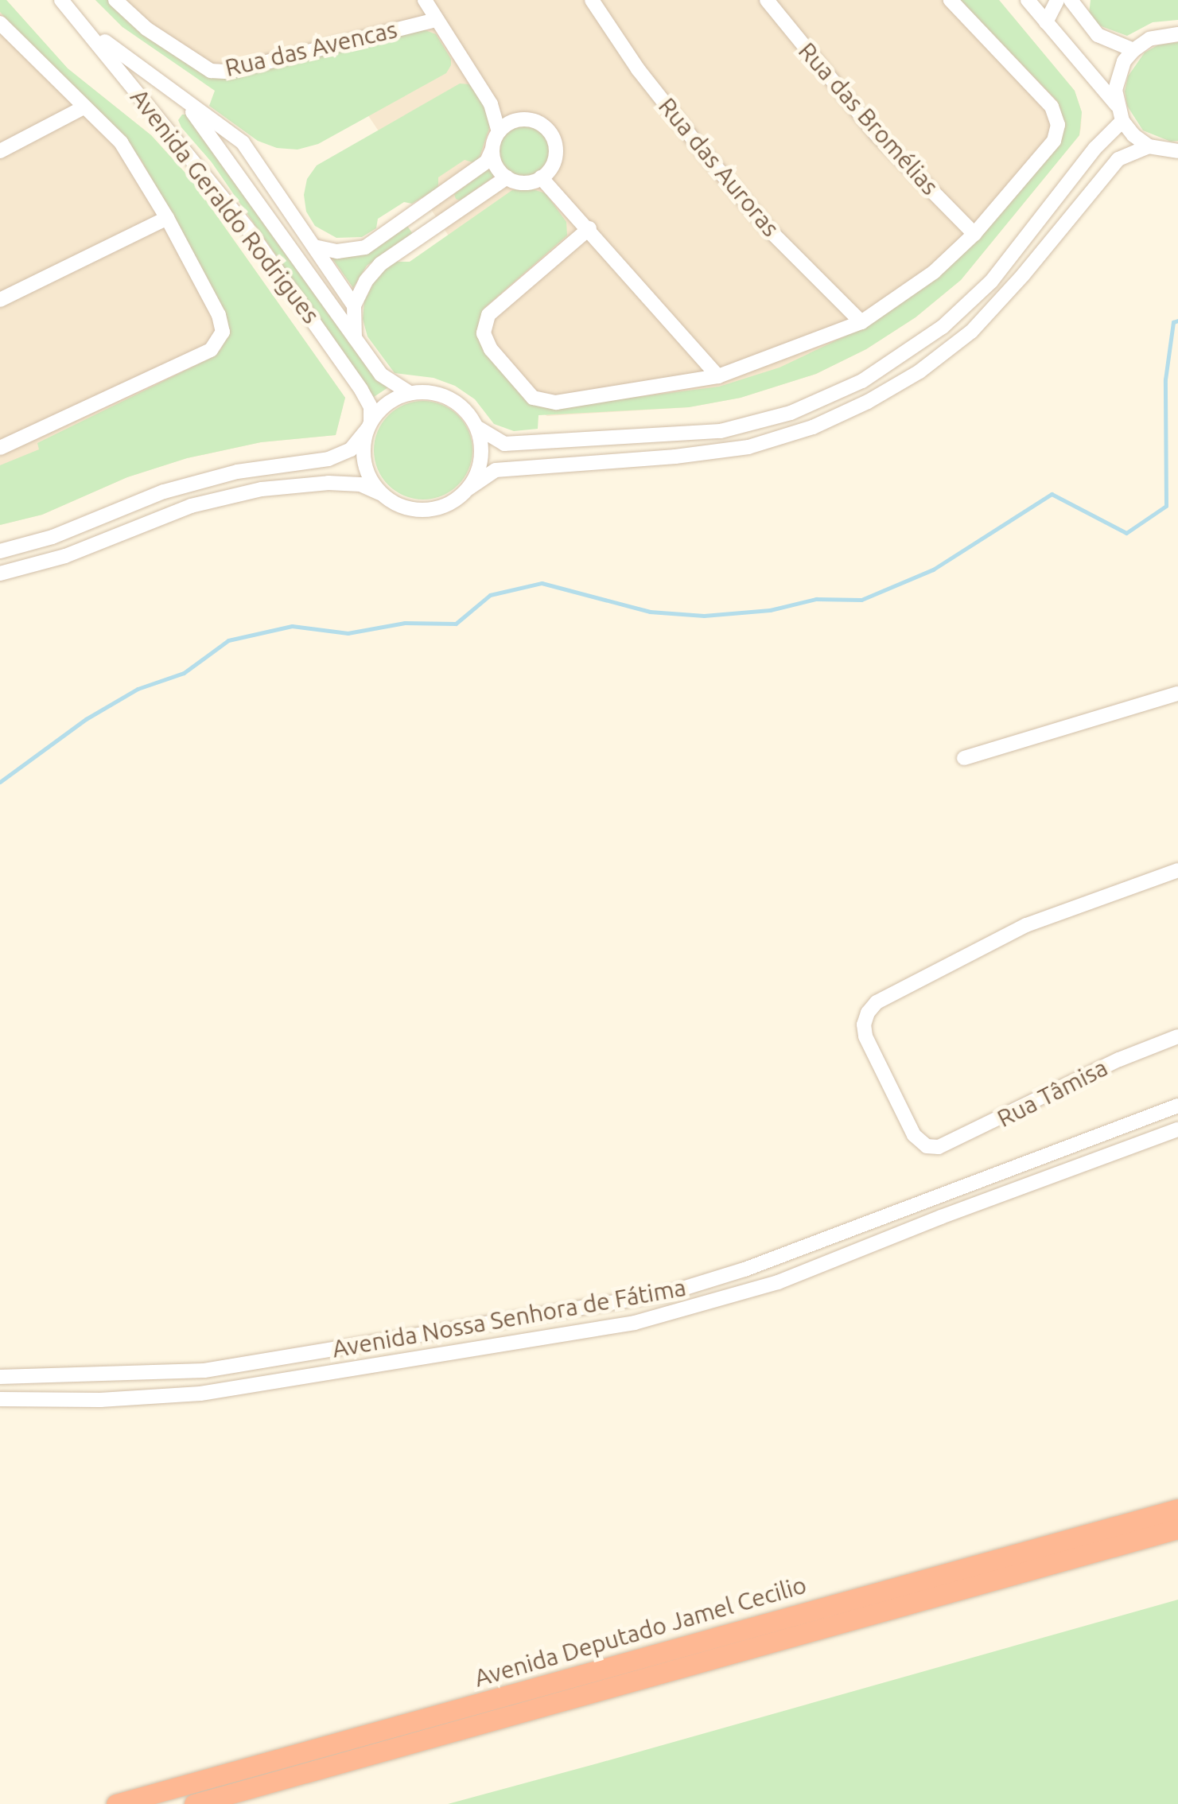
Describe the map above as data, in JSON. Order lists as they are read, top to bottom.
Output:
{
  "streets": {
    "highway": ["Avenida Deputado Jamel Cecilio"],
    "street": [
      "Rua das Avencas",
      "Rua das Bromélias",
      "Rua das Auroras",
      "Avenida Geraldo Rodrigues",
      "Rua Tâmisa",
      "Avenida Nossa Senhora de Fátima"
    ]
  }
}
